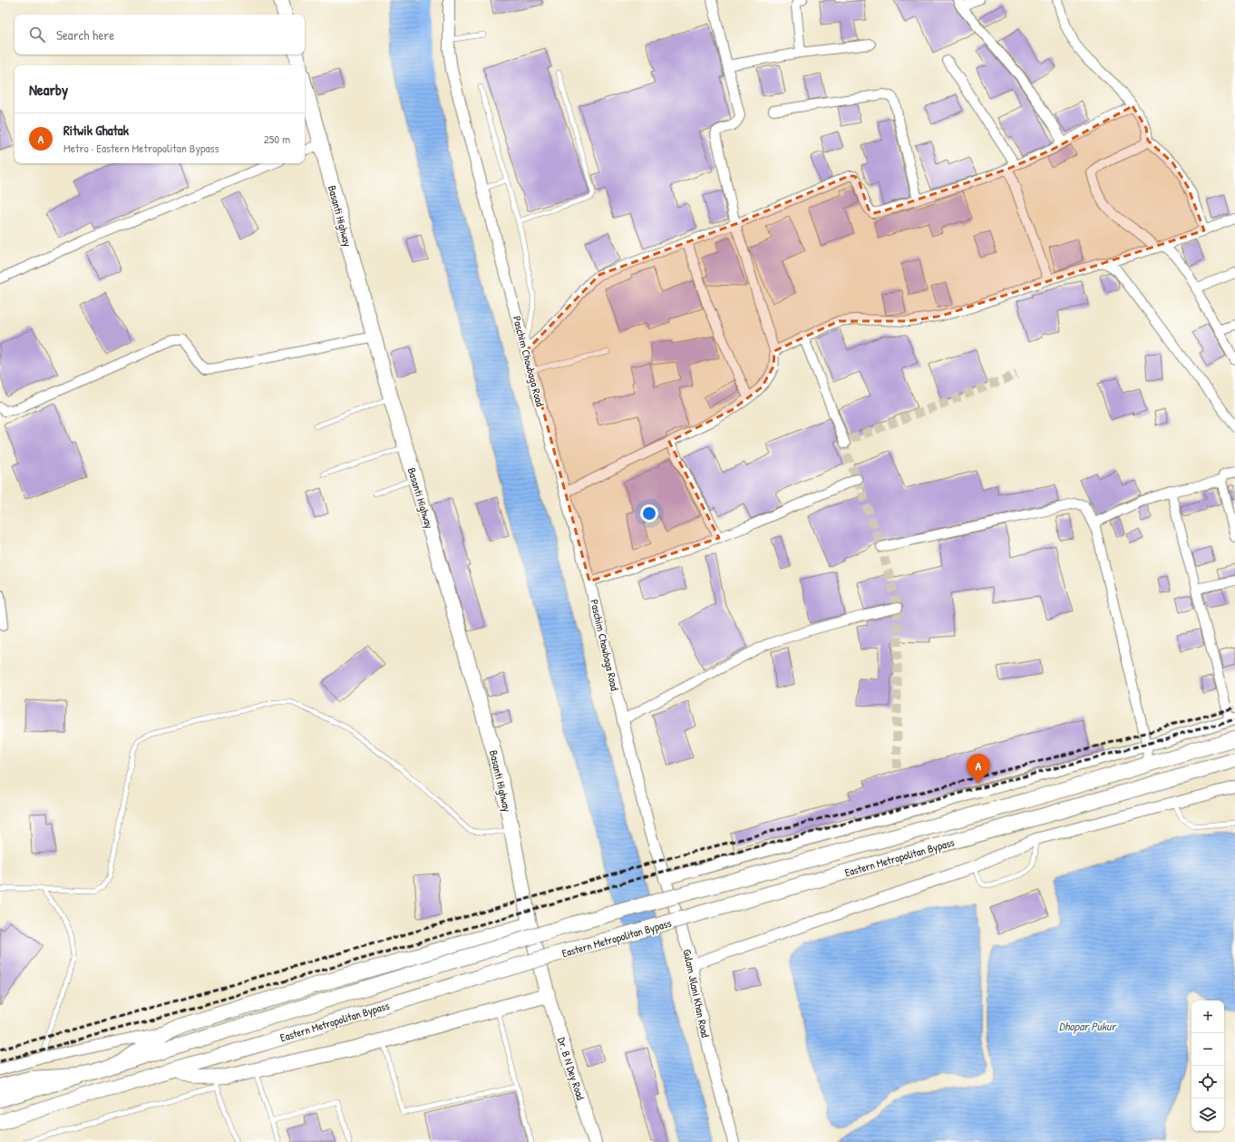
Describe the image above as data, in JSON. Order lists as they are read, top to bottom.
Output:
{
  "streets": {
    "main road": ["Basanti Highway", "Eastern Metropolitan Bypass", "Dr. B N Dey Road"],
    "street": ["Paschim Chowbaga Road", "Gulam Jilani Khan Road"]
  },
  "crossings": [
    ["Basanti Highway", "Dr. B N Dey Road"],
    ["Paschim Chowbaga Road", "Gulam Jilani Khan Road"]
  ],
  "water": ["Dhopar Pukur"],
  "page": {
    "search": "Search here",
    "heading": "Nearby",
    "list": [
      {
        "mark": "A",
        "name": "Ritwik Ghatak",
        "note": "Metro · Eastern Metropolitan Bypass",
        "value": "250 m"
      }
    ],
    "pins": "A",
    "map_buttons": ["+", "−"]
  }
}
